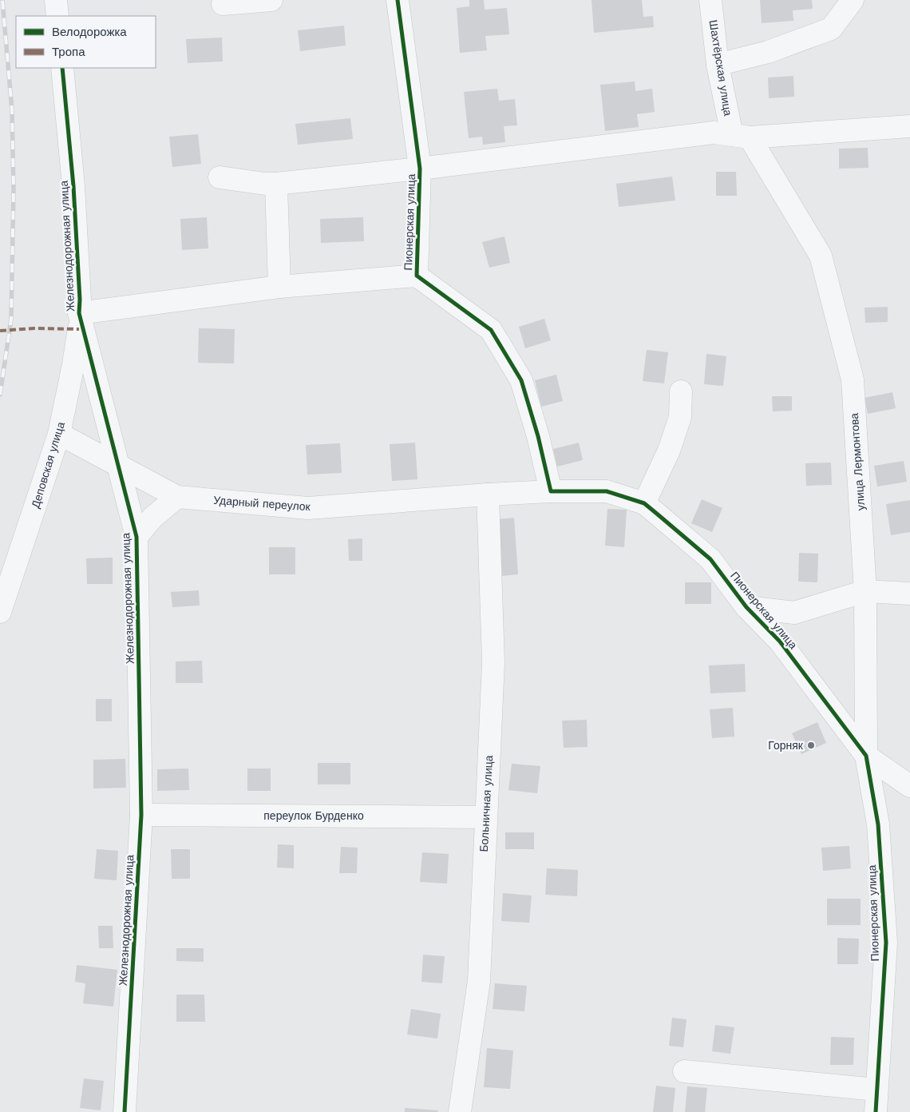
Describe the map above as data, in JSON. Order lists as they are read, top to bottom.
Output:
{
  "streets": {
    "street": [
      "Шахтёрская улица",
      "Пионерская улица",
      "Железнодорожная улица",
      "улица Лермонтова",
      "Деповская улица",
      "Ударный переулок",
      "Больничная улица",
      "переулок Бурденко"
    ]
  },
  "crossings": [
    ["Шахтёрская улица", "улица Лермонтова"],
    ["Пионерская улица", "улица Лермонтова"],
    ["Пионерская улица", "Ударный переулок"],
    ["Железнодорожная улица", "Деповская улица"],
    ["Железнодорожная улица", "Ударный переулок"],
    ["Железнодорожная улица", "переулок Бурденко"],
    ["Деповская улица", "Ударный переулок"],
    ["Ударный переулок", "Больничная улица"],
    ["Больничная улица", "переулок Бурденко"]
  ],
  "places": ["Горняк"],
  "legend": ["Велодорожка", "Тропа"]
}
